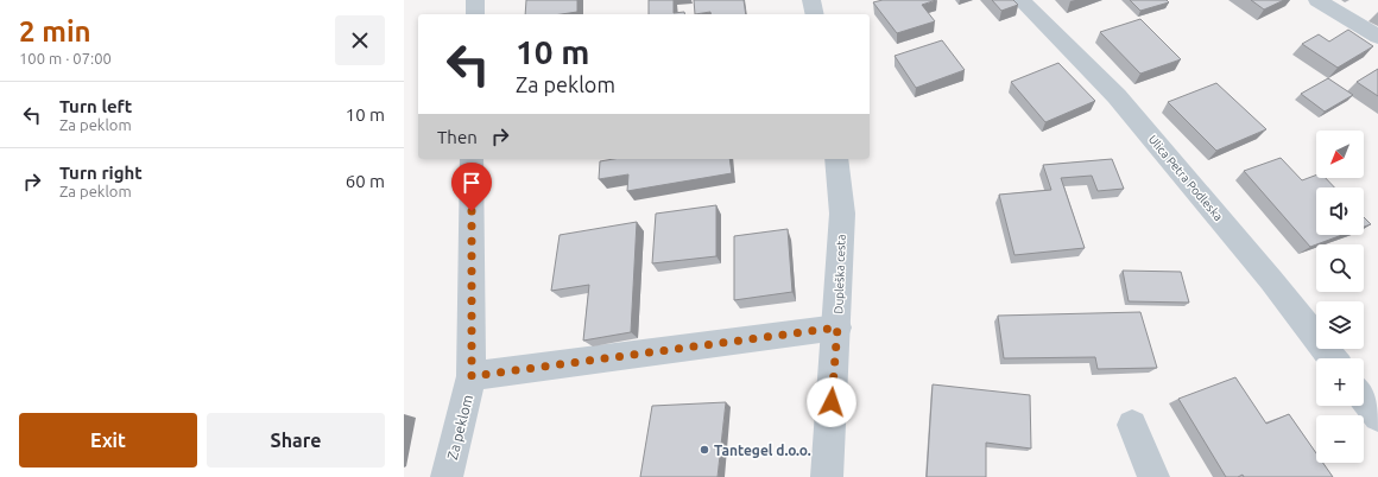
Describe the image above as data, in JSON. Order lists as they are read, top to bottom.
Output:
{
  "streets": {
    "street": ["Ulica Petra Podleska", "Dupleška cesta", "Za peklom"]
  },
  "places": ["Tantegel d.o.o."],
  "north": "bottom left",
  "page": {
    "heading": ["2 min", "100 m · 07:00"],
    "turn": ["10 m", "Za peklom"],
    "list": [
      {
        "name": "Turn left",
        "note": "Za peklom",
        "value": "10 m"
      },
      {
        "name": "Turn right",
        "note": "Za peklom",
        "value": "60 m"
      }
    ],
    "then": "Then",
    "map_buttons": ["+", "−"],
    "buttons": ["Exit", "Share"]
  }
}
